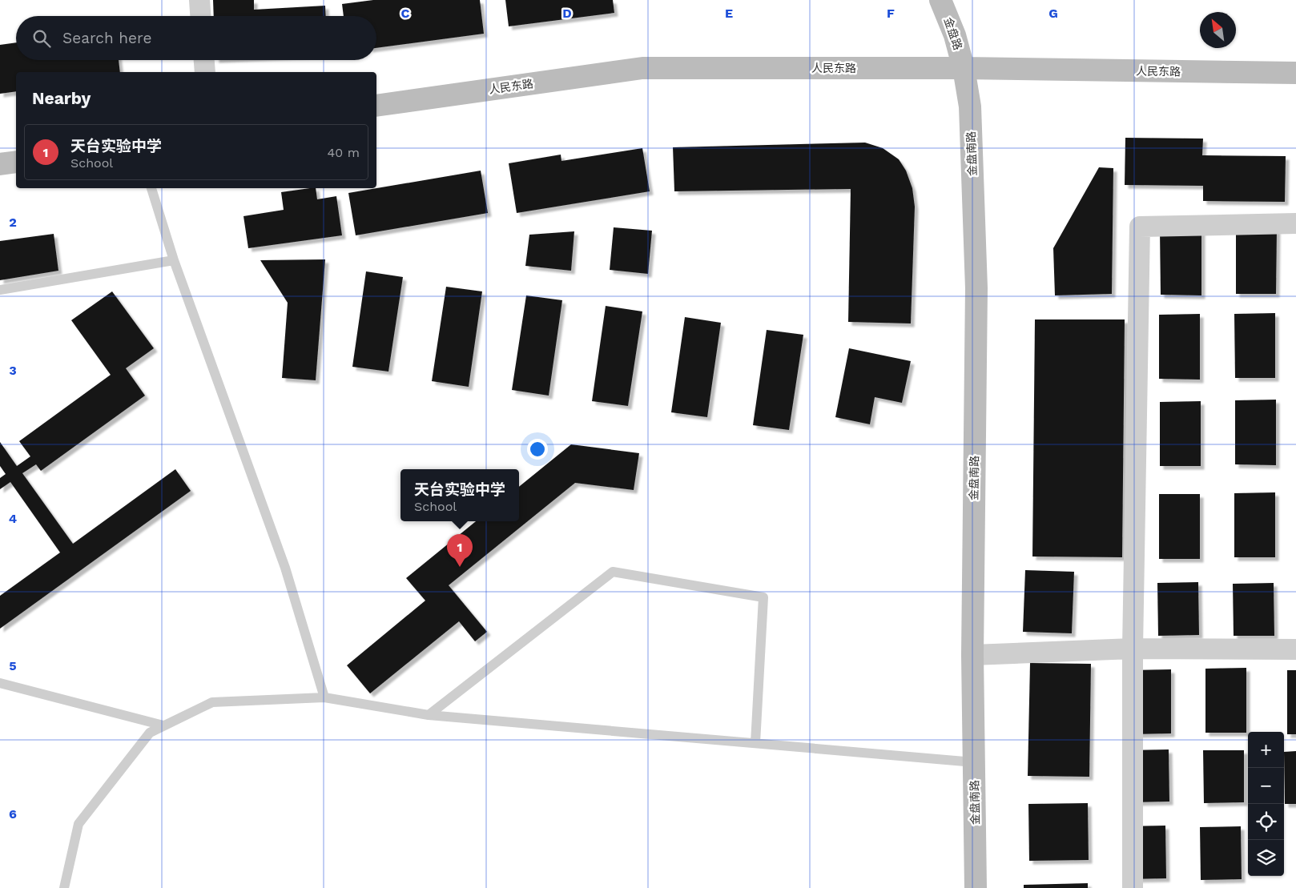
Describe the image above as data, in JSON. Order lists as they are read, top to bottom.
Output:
{
  "streets": {
    "main road": ["金盘路", "人民东路", "金盘南路"]
  },
  "crossings": [
    ["金盘路", "人民东路"],
    ["金盘路", "金盘南路"],
    ["人民东路", "金盘南路"]
  ],
  "north": "top left",
  "page": {
    "search": "Search here",
    "heading": "Nearby",
    "list": [
      {
        "mark": "1",
        "name": "天台实验中学",
        "note": "School",
        "value": "40 m"
      }
    ],
    "popup": ["天台实验中学", "School"],
    "pins": "1",
    "map_buttons": ["+", "−"]
  },
  "grid": {
    "columns": [
      "C",
      "D",
      "E",
      "F",
      "G"
    ],
    "rows": [
      "2",
      "3",
      "4",
      "5",
      "6"
    ]
  }
}
